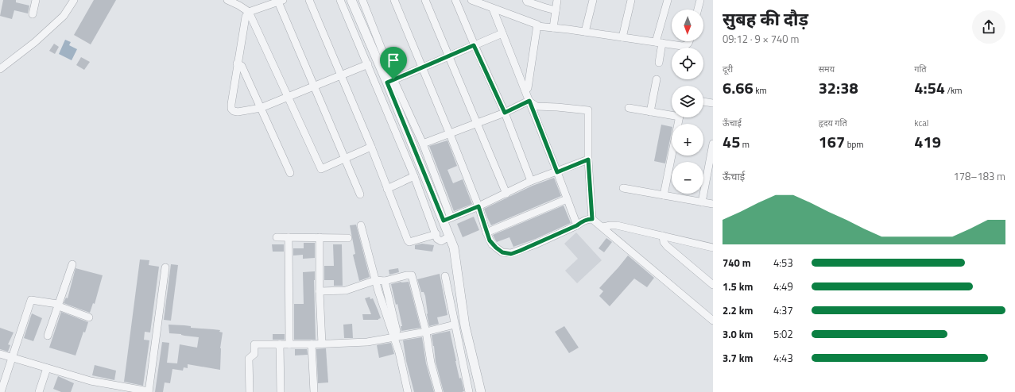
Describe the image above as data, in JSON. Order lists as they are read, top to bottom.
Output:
{
  "north": "bottom",
  "page": {
    "heading": ["सुबह की दौड़", "09:12 · 9 × 740 m"],
    "map_buttons": ["+", "−"],
    "stats": [
      ["दूरी", "6.66 km"],
      ["समय", "32:38"],
      ["गति", "4:54 /km"],
      ["ऊँचाई", "45 m"],
      ["हृदय गति", "167 bpm"],
      ["kcal", "419"]
    ],
    "chart": ["ऊँचाई", "178–183 m"],
    "list": [
      {
        "name": "740 m",
        "note": "4:53"
      },
      {
        "name": "1.5 km",
        "note": "4:49"
      },
      {
        "name": "2.2 km",
        "note": "4:37"
      },
      {
        "name": "3.0 km",
        "note": "5:02"
      },
      {
        "name": "3.7 km",
        "note": "4:43"
      }
    ]
  }
}
